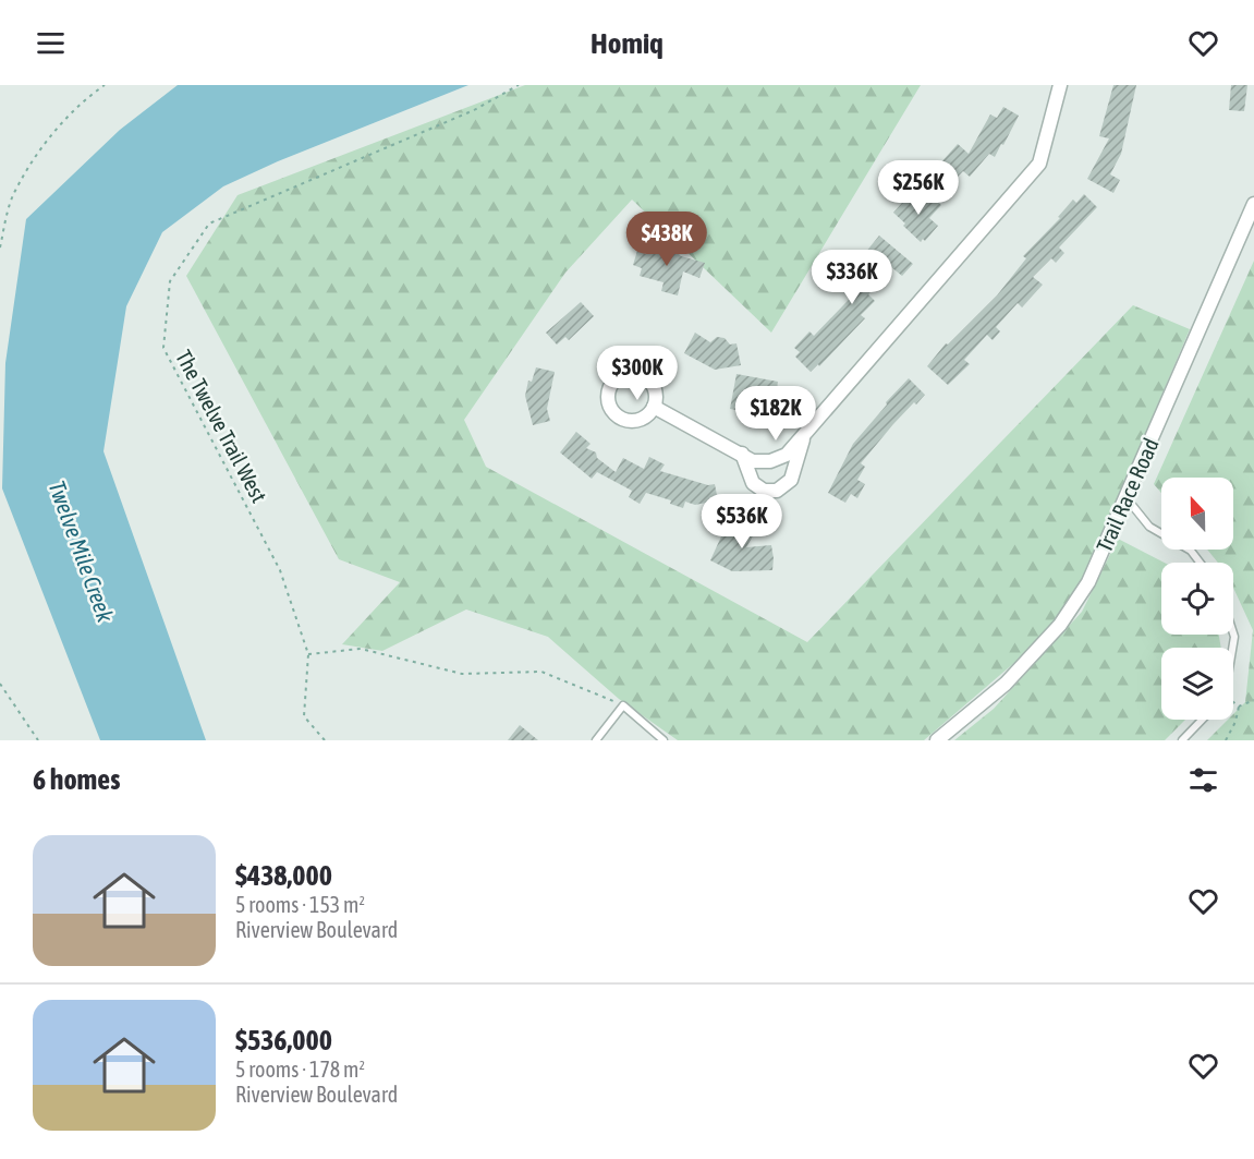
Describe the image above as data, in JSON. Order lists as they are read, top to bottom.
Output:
{
  "streets": {
    "street": ["Trail Race Road"],
    "path": ["The Twelve Trail West"]
  },
  "water": ["Twelve Mile Creek"],
  "north": "top",
  "page": {
    "header": "Homiq",
    "price": [
      "$256K",
      "$438K",
      "$336K",
      "$300K",
      "$182K",
      "$536K"
    ],
    "heading": "6 homes",
    "list": [
      {
        "name": "$438,000",
        "note": "5 rooms · 153 m² · Riverview Boulevard"
      },
      {
        "name": "$536,000",
        "note": "5 rooms · 178 m² · Riverview Boulevard"
      }
    ]
  }
}
